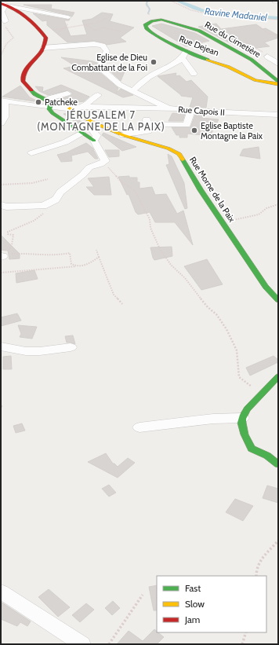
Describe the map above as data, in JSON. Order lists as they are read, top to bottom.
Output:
{
  "streets": {
    "street": [
      "Rue du Cimetière",
      "Rue Dejean",
      "Rue Capois II",
      "Rue Morne de la Paix"
    ]
  },
  "crossings": [
    ["Rue du Cimetière", "Rue Dejean"],
    ["Rue Capois II", "Rue Morne de la Paix"]
  ],
  "districts": ["JÉRUSALEM 7 (MONTAGNE DE LA PAIX)"],
  "water": ["Ravine Madaniel"],
  "places": ["Eglise de Dieu Combattant de la Foi", "Patcheke", "Eglise Baptiste Montagne la Paix"],
  "legend": ["Fast", "Slow", "Jam"]
}
